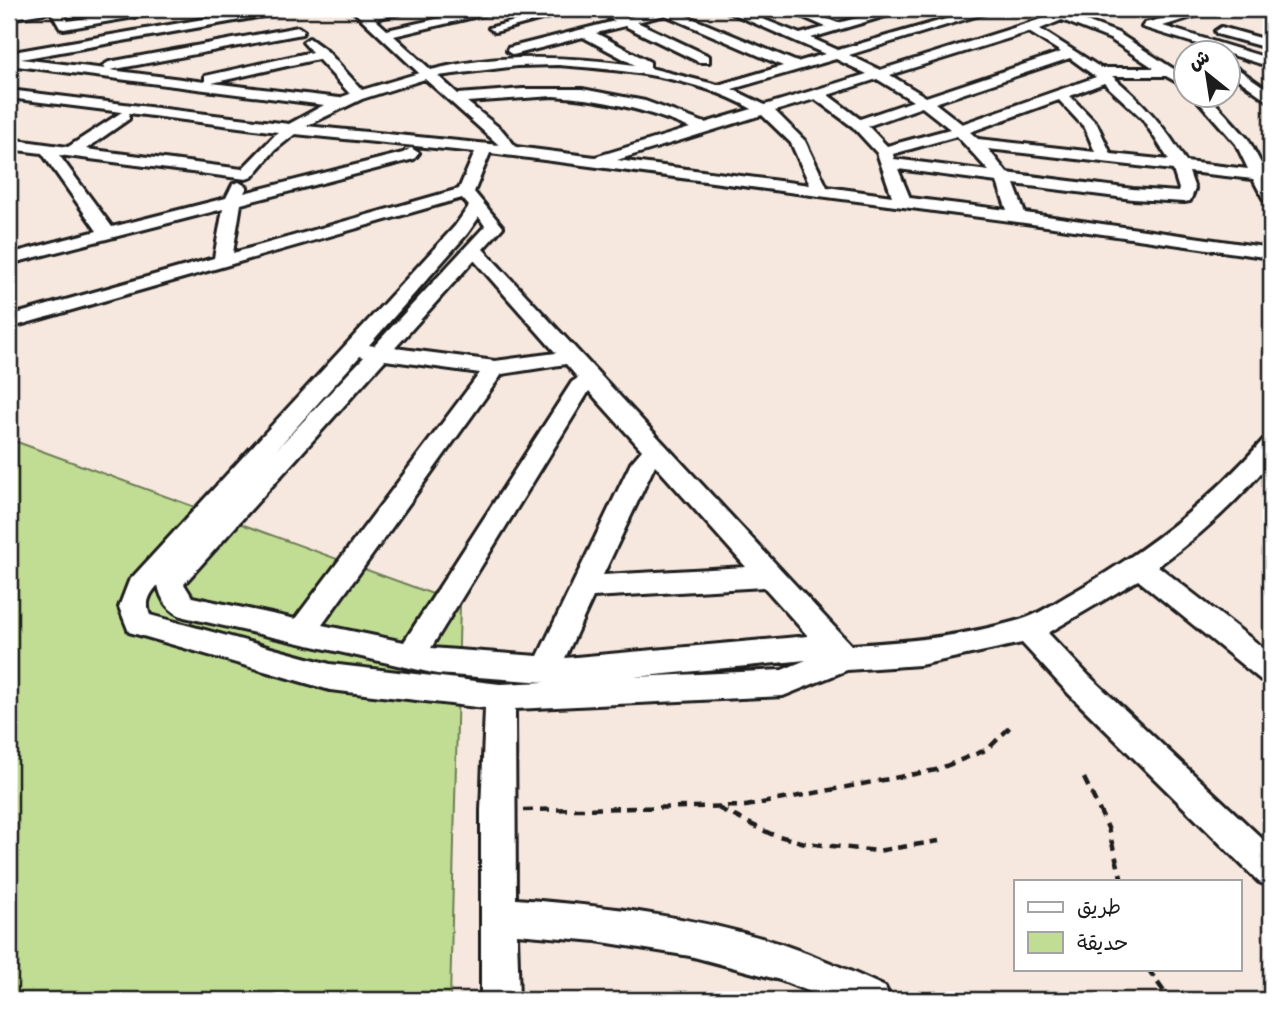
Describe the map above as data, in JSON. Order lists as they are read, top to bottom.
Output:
{
  "legend": ["طريق", "حديقة"],
  "north": "top left"
}
